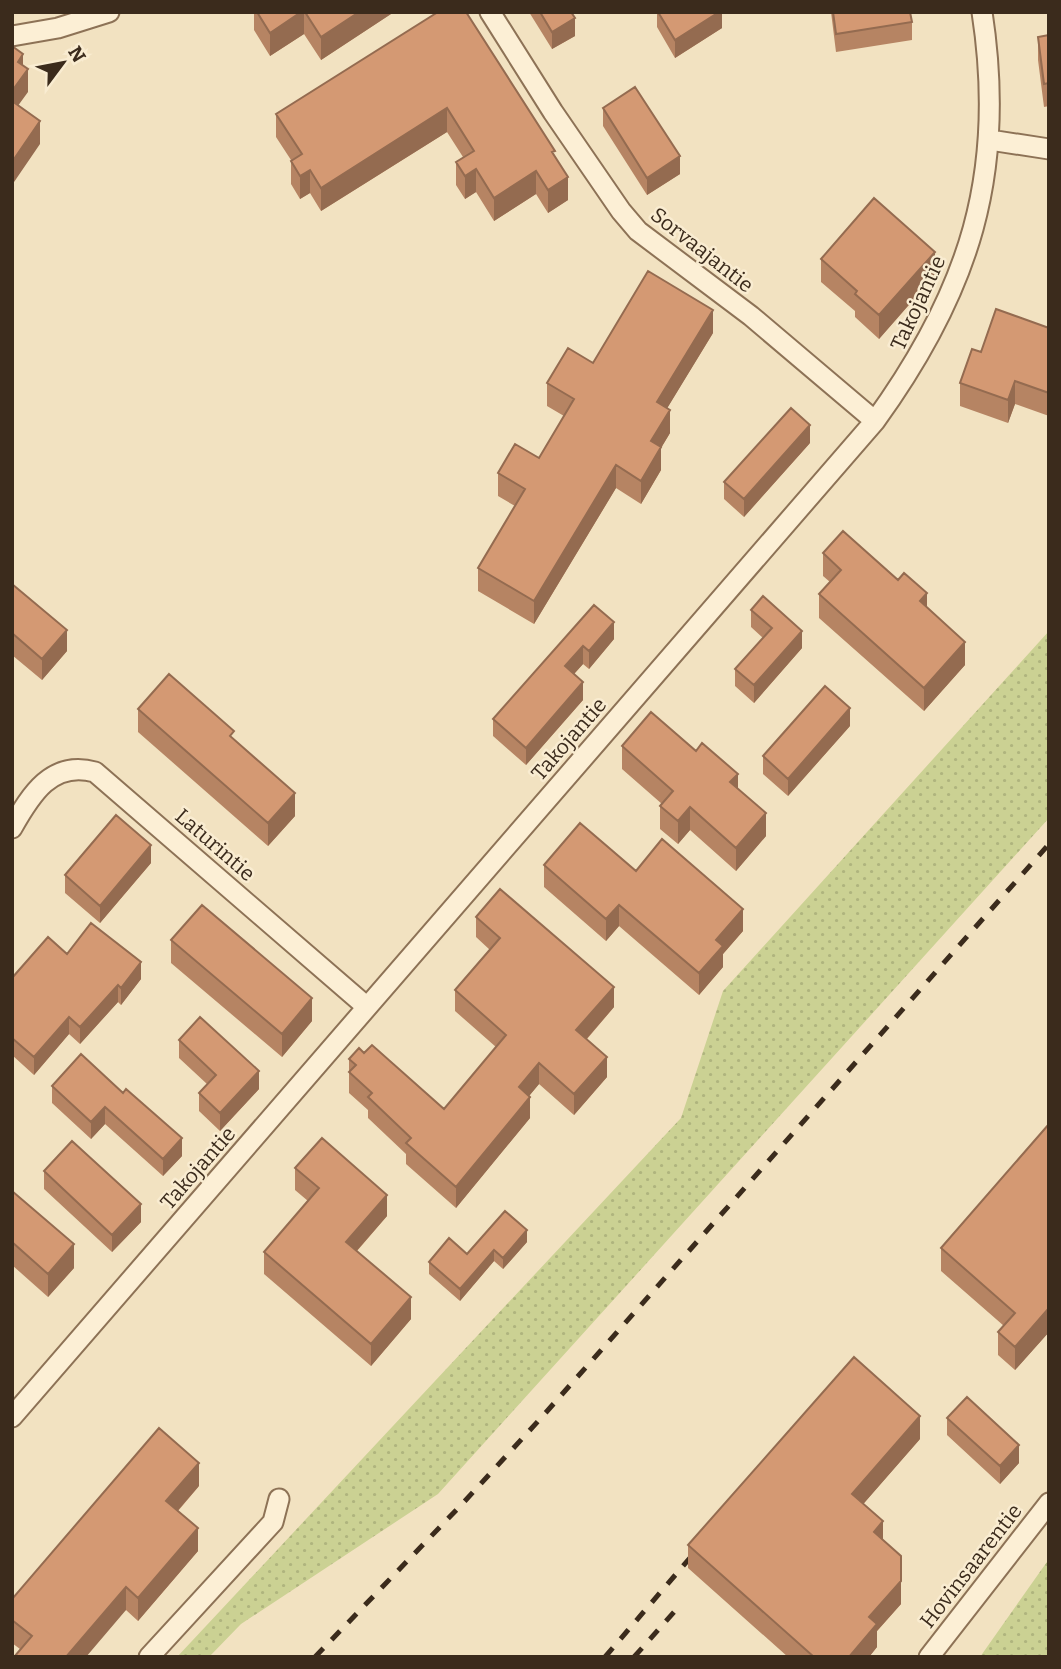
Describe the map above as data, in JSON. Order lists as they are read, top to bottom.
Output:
{
  "streets": {
    "street": [
      "Sorvaajantie",
      "Takojantie",
      "Laturintie",
      "Hovinsaarentie"
    ]
  },
  "crossings": [
    ["Sorvaajantie", "Takojantie"],
    ["Takojantie", "Laturintie"]
  ],
  "north": "top right"
}
